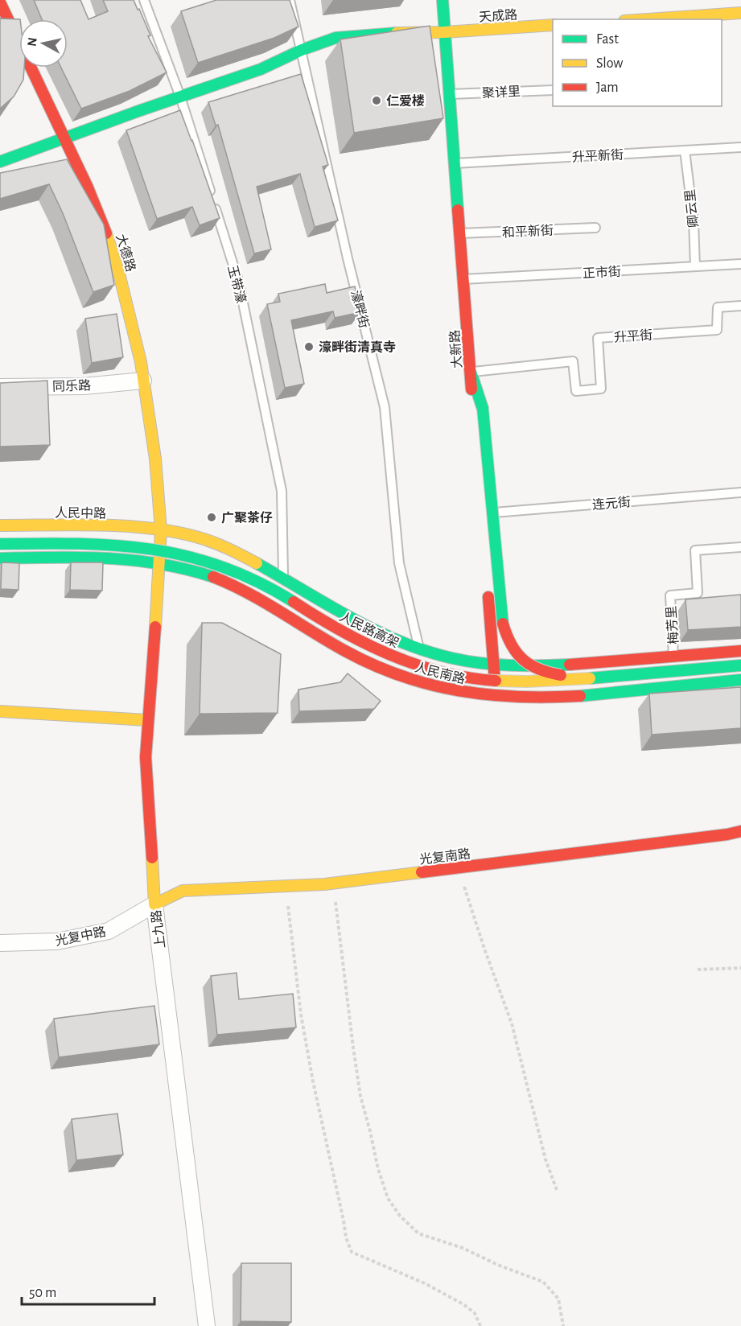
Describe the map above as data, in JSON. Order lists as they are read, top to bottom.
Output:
{
  "streets": {
    "main road": [
      "天成路",
      "大德路",
      "大新路",
      "人民中路",
      "人民路高架",
      "人民南路",
      "光复南路",
      "上九路"
    ],
    "street": ["同乐路", "光复中路"],
    "lane": [
      "聚详里",
      "升平新街",
      "卿云里",
      "和平新街",
      "正市街",
      "玉带濠",
      "濠畔街",
      "升平街",
      "连元街",
      "梅芳里"
    ]
  },
  "crossings": [
    ["天成路", "大德路"],
    ["天成路", "玉带濠"],
    ["天成路", "濠畔街"],
    ["天成路", "大新路"],
    ["聚详里", "大新路"],
    ["升平新街", "卿云里"],
    ["升平新街", "大新路"],
    ["卿云里", "正市街"],
    ["和平新街", "大新路"],
    ["大德路", "同乐路"],
    ["大德路", "人民中路"],
    ["大德路", "人民南路"],
    ["大德路", "上九路"],
    ["正市街", "大新路"],
    ["玉带濠", "人民南路"],
    ["濠畔街", "人民南路"],
    ["升平街", "大新路"],
    ["大新路", "连元街"],
    ["人民中路", "人民南路"],
    ["人民中路", "上九路"],
    ["梅芳里", "人民南路"],
    ["人民南路", "上九路"],
    ["光复南路", "上九路"],
    ["光复南路", "光复中路"],
    ["上九路", "光复中路"]
  ],
  "places": ["仁爱楼", "濠畔街清真寺", "广聚茶仔"],
  "legend": ["Fast", "Slow", "Jam"],
  "scale_bar": "50 m",
  "north": "left"
}
